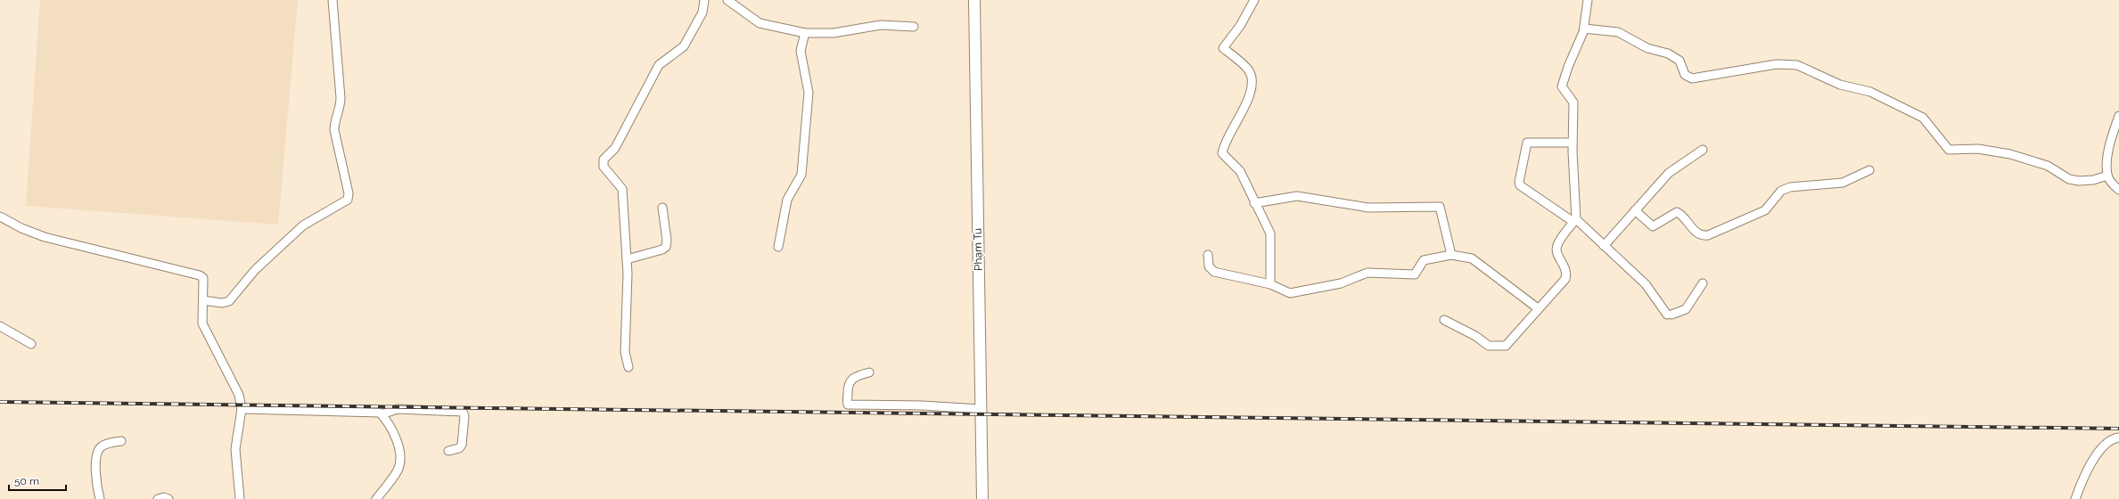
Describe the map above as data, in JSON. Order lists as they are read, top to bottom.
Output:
{
  "streets": {
    "street": ["Phạm Tu"]
  },
  "scale_bar": "50 m"
}
